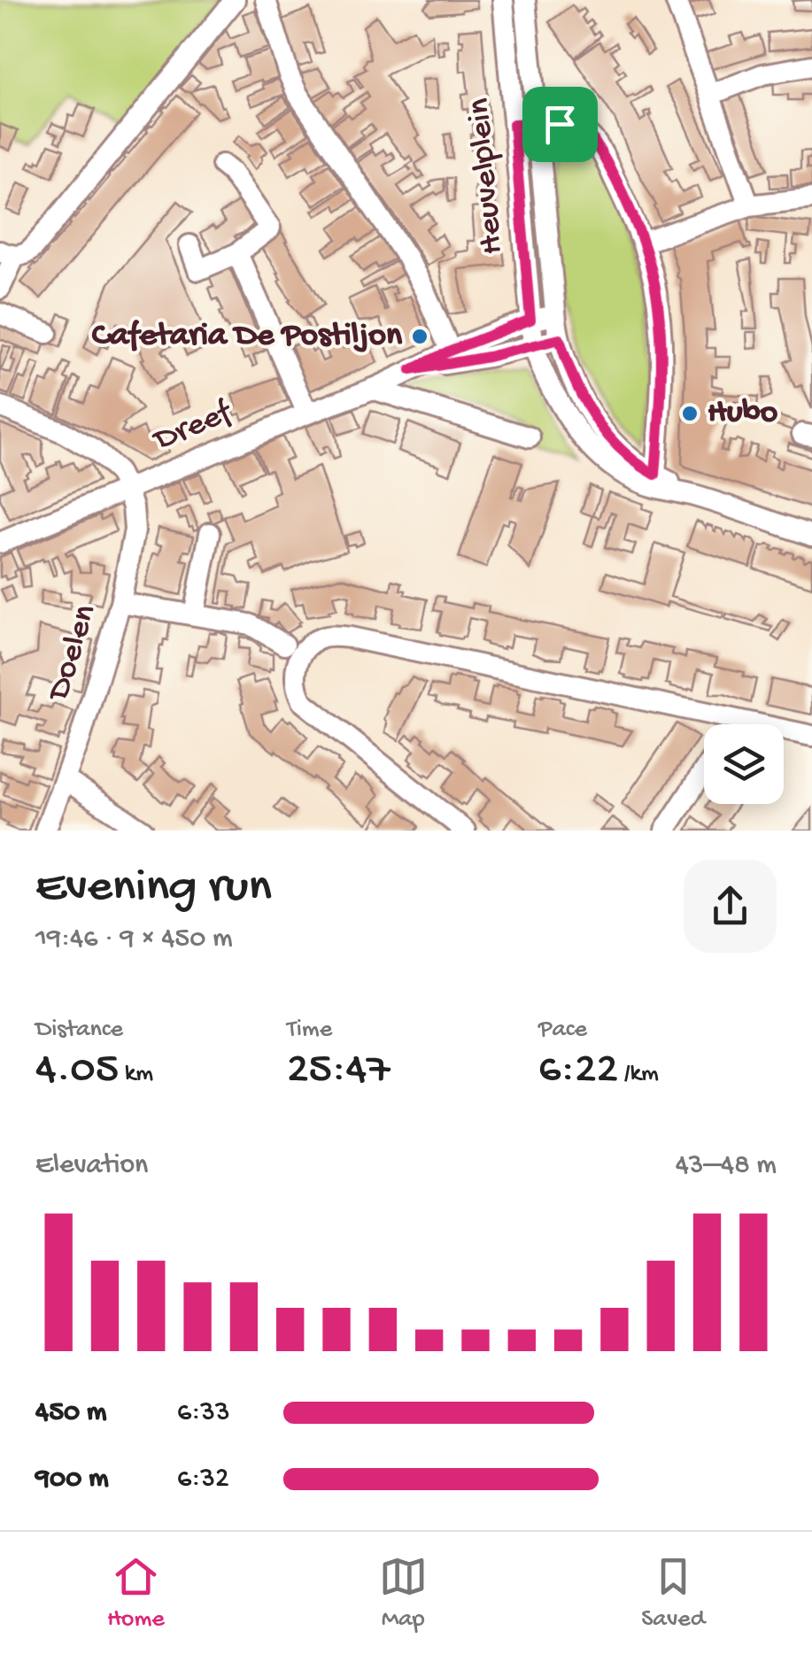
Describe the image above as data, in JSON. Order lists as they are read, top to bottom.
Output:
{
  "streets": {
    "street": ["Heuvelplein", "Dreef", "Doelen"]
  },
  "crossings": [
    ["Heuvelplein", "Dreef"],
    ["Dreef", "Doelen"]
  ],
  "places": ["Cafetaria De Postiljon", "Hubo"],
  "page": {
    "heading": ["Evening run", "19:46 · 9 × 450 m"],
    "stats": [
      ["Distance", "4.05 km"],
      ["Time", "25:47"],
      ["Pace", "6:22 /km"]
    ],
    "chart": ["Elevation", "43–48 m"],
    "list": [
      {
        "name": "450 m",
        "note": "6:33"
      },
      {
        "name": "900 m",
        "note": "6:32"
      }
    ],
    "tabs": ["Home", "Map", "Saved"]
  }
}
